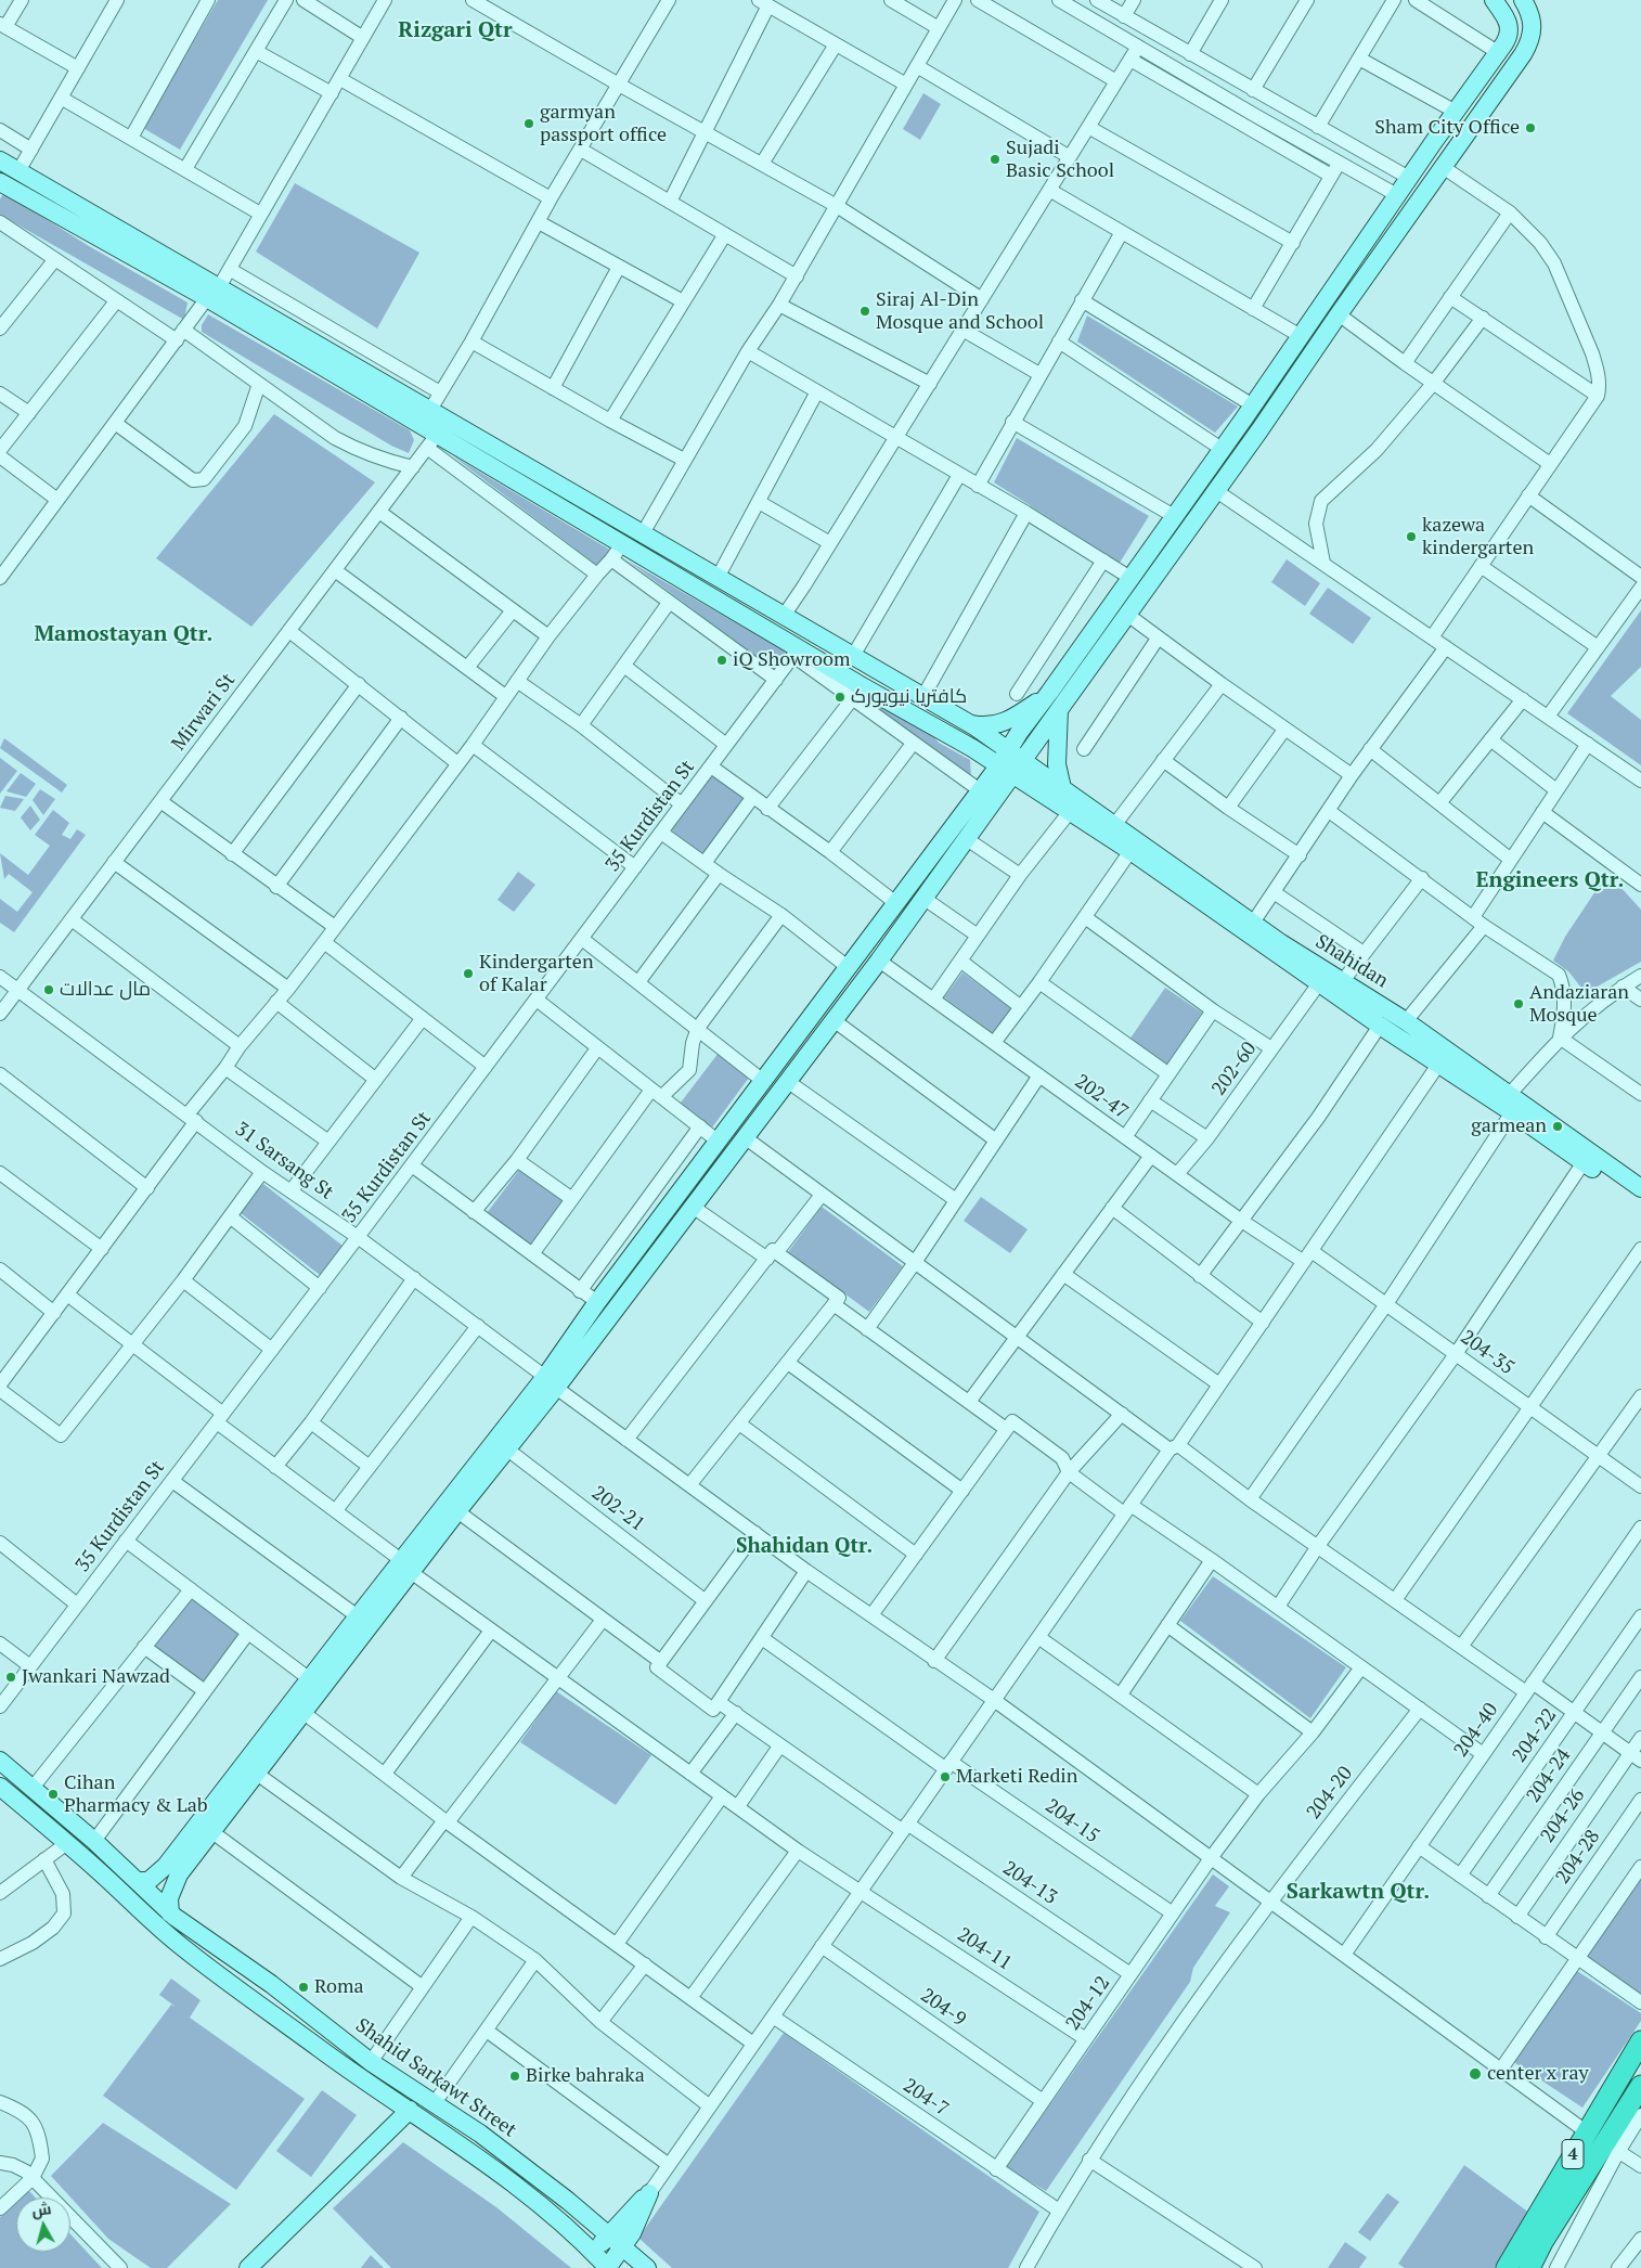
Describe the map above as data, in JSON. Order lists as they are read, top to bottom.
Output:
{
  "streets": {
    "highway": ["4"],
    "main road": ["Shahidan", "Shahid Sarkawt Street"],
    "street": [
      "Mirwari St",
      "35 Kurdistan St",
      "202-60",
      "202-47",
      "31 Sarsang St",
      "204-35",
      "202-21",
      "204-40",
      "204-22",
      "204-24",
      "204-20",
      "204-26",
      "204-15",
      "204-28",
      "204-13",
      "204-11",
      "204-12",
      "204-9",
      "204-7"
    ]
  },
  "crossings": [
    ["Mirwari St", "31 Sarsang St"],
    ["35 Kurdistan St", "31 Sarsang St"],
    ["35 Kurdistan St", "204-11"],
    ["202-60", "202-47"],
    ["202-47", "204-35"],
    ["31 Sarsang St", "204-40"],
    ["31 Sarsang St", "204-20"],
    ["31 Sarsang St", "204-12"],
    ["31 Sarsang St", "4"],
    ["204-20", "204-7"],
    ["204-15", "204-12"],
    ["204-13", "204-12"],
    ["204-11", "204-12"],
    ["204-12", "204-9"],
    ["204-12", "204-7"]
  ],
  "districts": [
    "Rizgari Qtr",
    "Mamostayan Qtr.",
    "Engineers Qtr.",
    "Shahidan Qtr.",
    "Sarkawtn Qtr."
  ],
  "places": [
    "garmyan passport office",
    "Sham City Office",
    "Sujadi Basic School",
    "Siraj Al-Din Mosque and School",
    "kazewa kindergarten",
    "iQ Showroom",
    "کافتریا نیویورک",
    "Kindergarten of Kalar",
    "مال عدالات",
    "Andaziaran Mosque",
    "garmean",
    "Jwankari Nawzad",
    "Marketi Redin",
    "Cihan Pharmacy & Lab",
    "Roma",
    "center x ray",
    "Birke bahraka"
  ],
  "north": "top"
}
